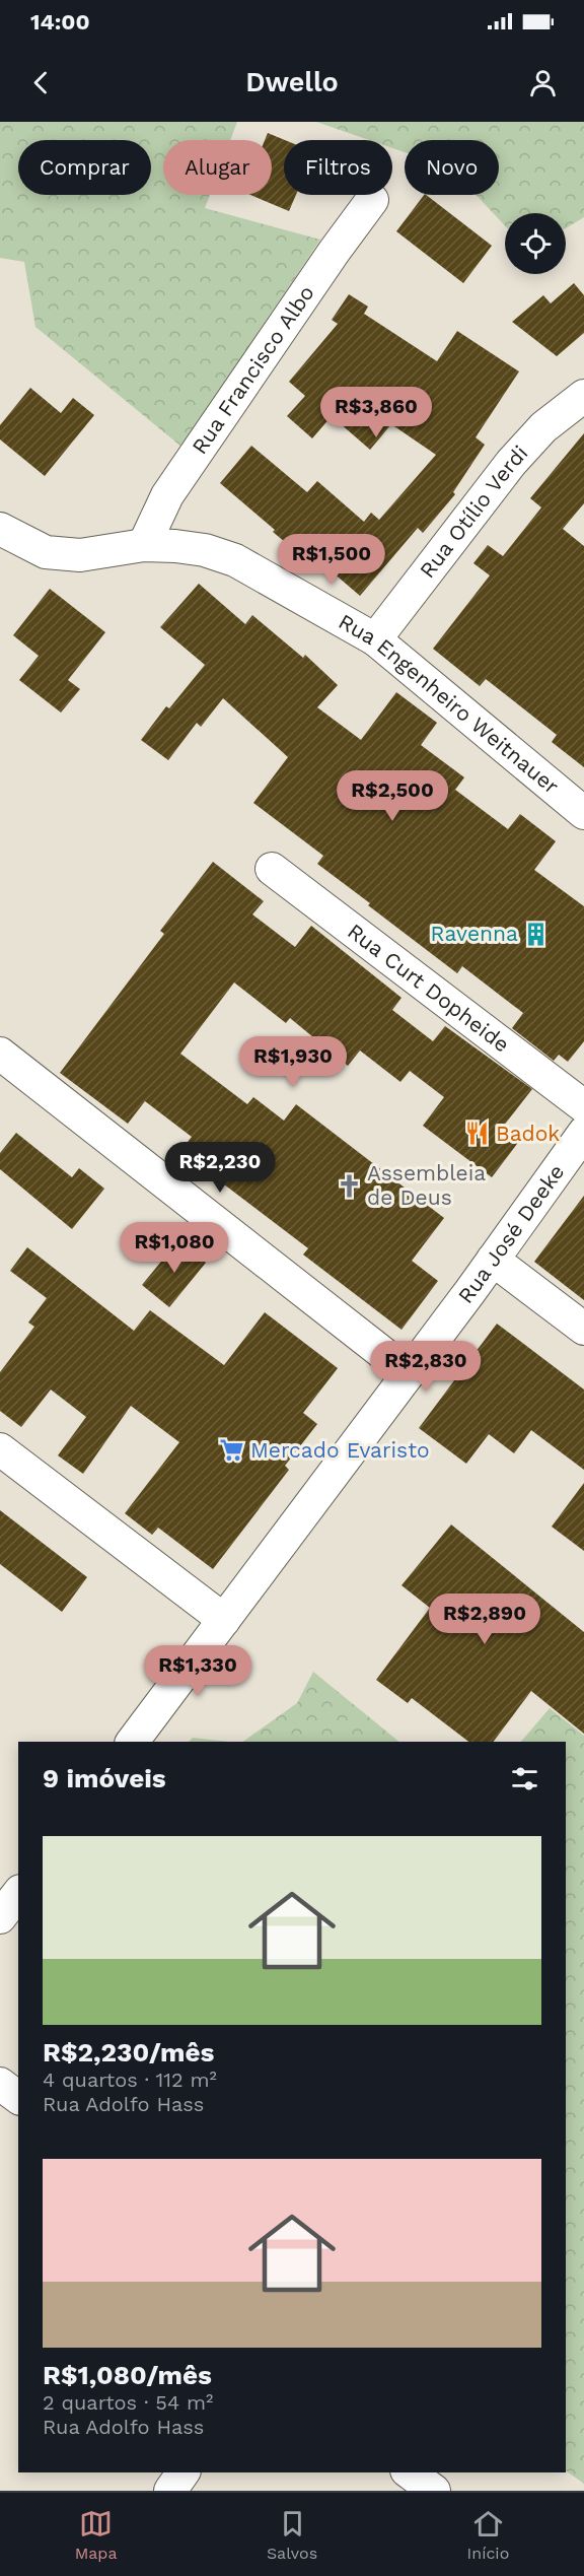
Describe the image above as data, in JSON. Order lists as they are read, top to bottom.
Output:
{
  "streets": {
    "street": [
      "Rua Francisco Albo",
      "Rua Otílio Verdi",
      "Rua Engenheiro Weitnauer",
      "Rua Curt Dopheide",
      "Rua José Deeke"
    ]
  },
  "crossings": [
    ["Rua Francisco Albo", "Rua Engenheiro Weitnauer"],
    ["Rua Otílio Verdi", "Rua Engenheiro Weitnauer"]
  ],
  "places": {
    "building": ["Ravenna"],
    "restaurant": ["Badok"],
    "church": ["Assembleia de Deus"],
    "supermarket": ["Mercado Evaristo"]
  },
  "page": {
    "status": "14:00",
    "header": "Dwello",
    "chip": [
      "Comprar",
      "Alugar",
      "Filtros",
      "Novo"
    ],
    "price": [
      "R$3,860",
      "R$1,500",
      "R$2,500",
      "R$1,930",
      "R$2,230",
      "R$1,080",
      "R$2,830",
      "R$2,890",
      "R$1,330"
    ],
    "heading": "9 imóveis",
    "list": [
      {
        "name": "R$2,230/mês",
        "note": "4 quartos · 112 m² · Rua Adolfo Hass"
      },
      {
        "name": "R$1,080/mês",
        "note": "2 quartos · 54 m² · Rua Adolfo Hass"
      }
    ],
    "tabs": ["Mapa", "Salvos", "Início"]
  }
}
